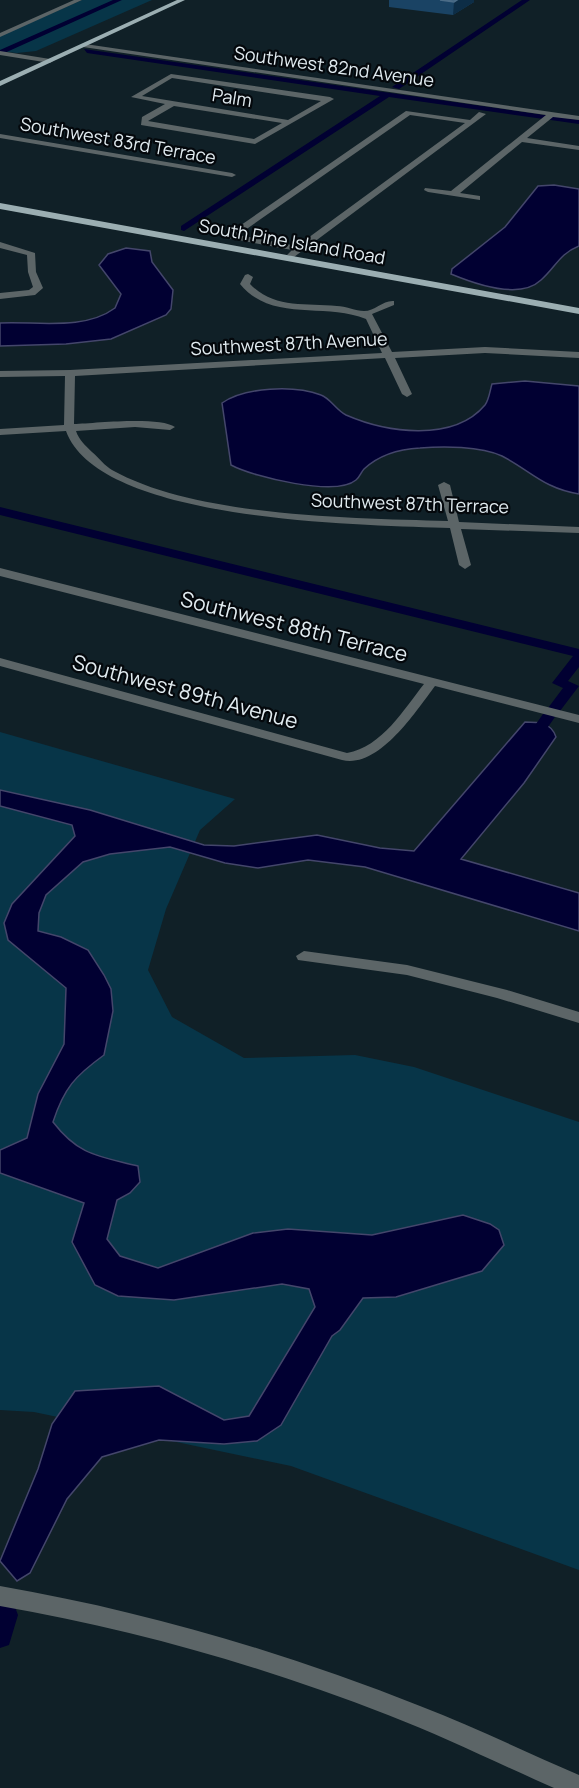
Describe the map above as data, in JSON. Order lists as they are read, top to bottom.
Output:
{
  "streets": {
    "main road": ["South Pine Island Road"],
    "street": [
      "Southwest 82nd Avenue",
      "Palm",
      "Southwest 83rd Terrace",
      "Southwest 87th Avenue",
      "Southwest 87th Terrace",
      "Southwest 88th Terrace",
      "Southwest 89th Avenue"
    ]
  },
  "crossings": [
    ["Southwest 87th Avenue", "Southwest 87th Terrace"],
    ["Southwest 88th Terrace", "Southwest 89th Avenue"]
  ]
}
